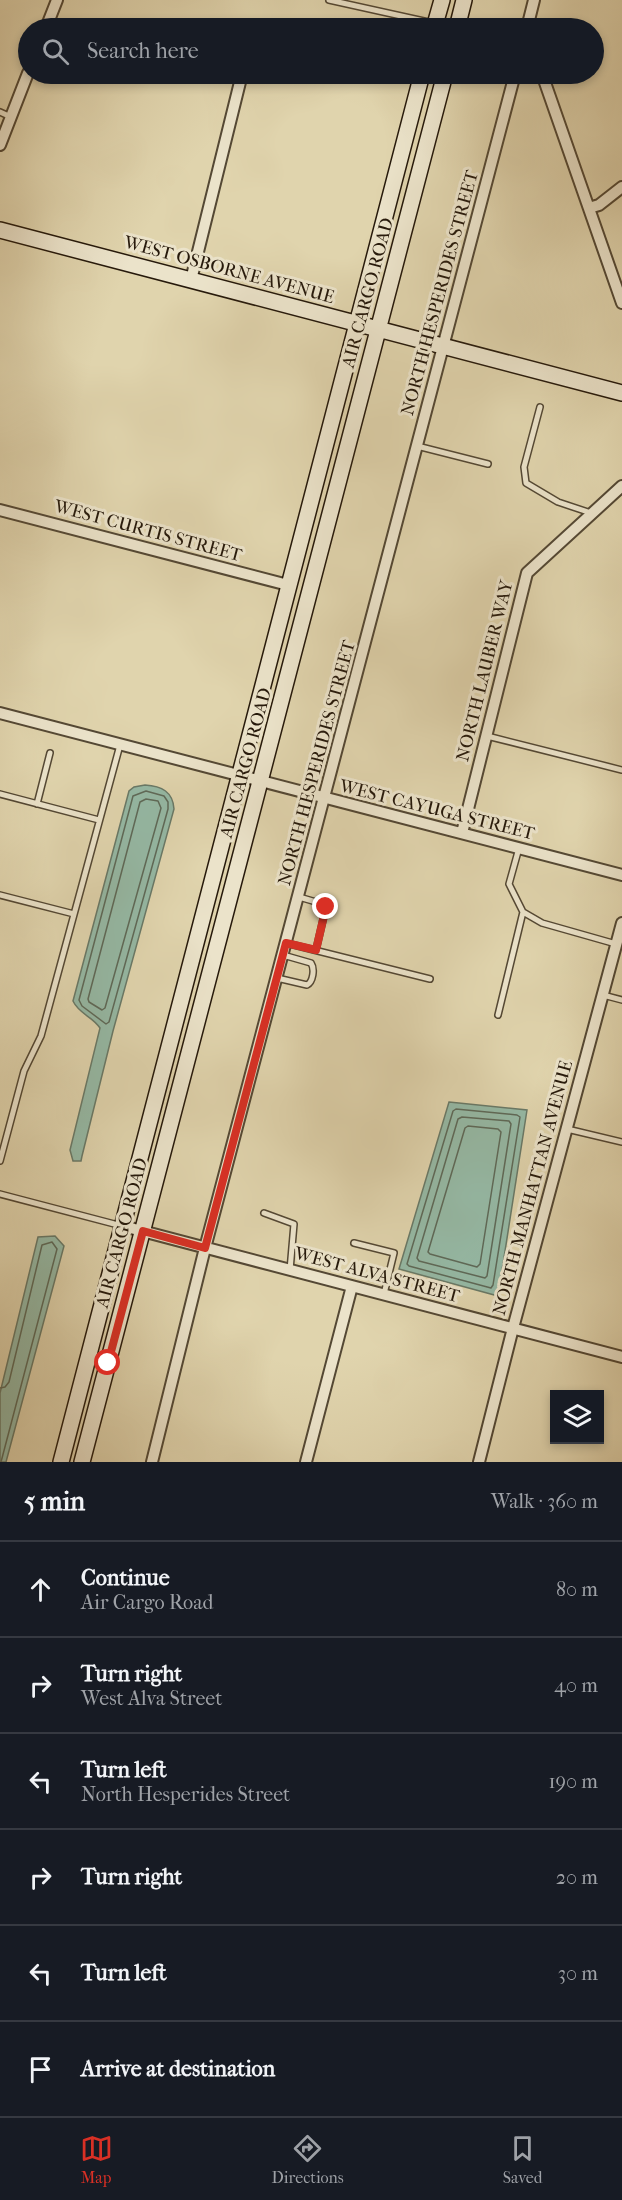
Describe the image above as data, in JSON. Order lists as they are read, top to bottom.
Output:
{
  "streets": {
    "street": [
      "WEST OSBORNE AVENUE",
      "AIR CARGO ROAD",
      "NORTH HESPERIDES STREET",
      "WEST CURTIS STREET",
      "NORTH LAUBER WAY",
      "WEST CAYUGA STREET",
      "NORTH MANHATTAN AVENUE",
      "WEST ALVA STREET"
    ]
  },
  "crossings": [
    ["WEST OSBORNE AVENUE", "AIR CARGO ROAD"],
    ["WEST OSBORNE AVENUE", "NORTH HESPERIDES STREET"],
    ["AIR CARGO ROAD", "WEST CURTIS STREET"],
    ["AIR CARGO ROAD", "WEST CAYUGA STREET"],
    ["AIR CARGO ROAD", "WEST ALVA STREET"],
    ["NORTH HESPERIDES STREET", "WEST CAYUGA STREET"],
    ["NORTH HESPERIDES STREET", "WEST ALVA STREET"],
    ["NORTH LAUBER WAY", "WEST CAYUGA STREET"],
    ["NORTH MANHATTAN AVENUE", "WEST ALVA STREET"]
  ],
  "page": {
    "search": "Search here",
    "heading": ["5 min", "Walk · 360 m"],
    "list": [
      ["Continue", "Air Cargo Road", "80 m"],
      ["Turn right", "West Alva Street", "40 m"],
      ["Turn left", "North Hesperides Street", "190 m"],
      ["Turn right", "20 m"],
      ["Turn left", "30 m"],
      "Arrive at destination"
    ],
    "nav": ["Map", "Directions", "Saved"]
  }
}
